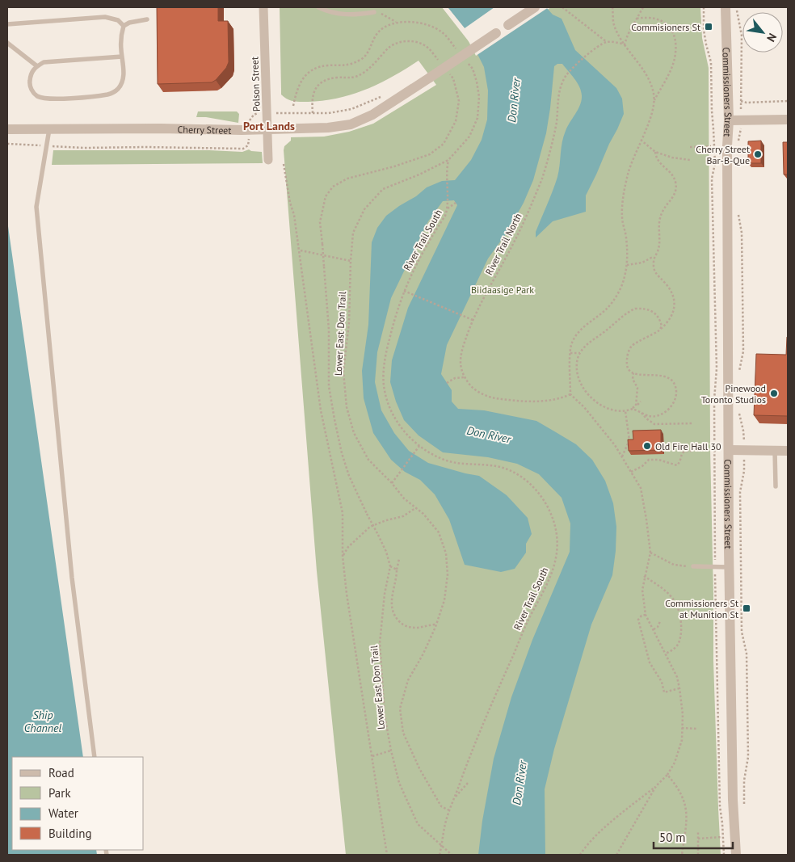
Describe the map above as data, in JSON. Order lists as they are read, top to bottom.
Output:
{
  "streets": {
    "street": ["Polson Street", "Commissioners Street", "Cherry Street"],
    "path": ["River Trail South", "River Trail North", "Lower East Don Trail"]
  },
  "crossings": [
    ["Polson Street", "Cherry Street"],
    ["River Trail South", "Lower East Don Trail"]
  ],
  "districts": ["Port Lands"],
  "water": ["Don River", "Ship Channel"],
  "parks": ["Biidaasige Park"],
  "places": {
    "transit": ["Commisioners St", "Commissioners St at Munition St"],
    "other": ["Cherry Street Bar-B-Que", "Pinewood Toronto Studios", "Old Fire Hall 30"]
  },
  "legend": [
    "Road",
    "Park",
    "Water",
    "Building"
  ],
  "scale_bar": "50 m",
  "north": "bottom right"
}
